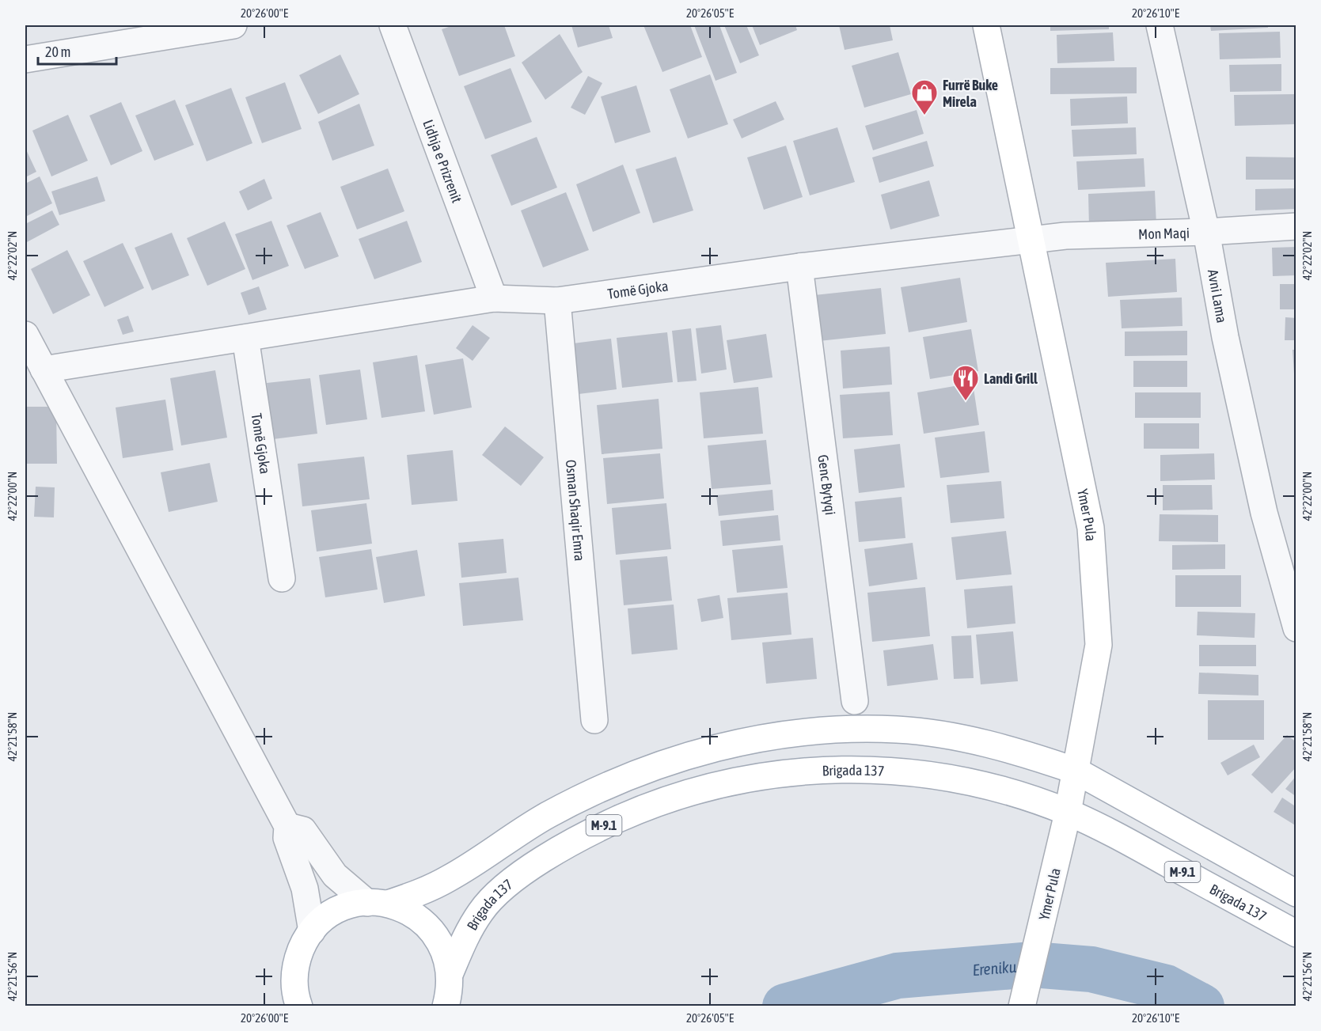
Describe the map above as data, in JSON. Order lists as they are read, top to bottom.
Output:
{
  "streets": {
    "main road": ["Ymer Pula", "Brigada 137", "M-9.1"],
    "street": [
      "Lidhja e Prizrenit",
      "Mon Maqi",
      "Tomë Gjoka",
      "Avni Lama",
      "Genc Bytyqi",
      "Osman Shaqir Emra"
    ]
  },
  "crossings": [
    ["Lidhja e Prizrenit", "Tomë Gjoka"],
    ["Mon Maqi", "Tomë Gjoka"],
    ["Mon Maqi", "Avni Lama"],
    ["Mon Maqi", "Ymer Pula"],
    ["Tomë Gjoka", "Genc Bytyqi"],
    ["Tomë Gjoka", "Osman Shaqir Emra"],
    ["Tomë Gjoka", "Ymer Pula"],
    ["Ymer Pula", "Brigada 137"],
    ["Ymer Pula", "M-9.1"],
    ["Brigada 137", "M-9.1"]
  ],
  "water": ["Ereniku"],
  "places": {
    "shop": ["Furrë Buke Mirela"],
    "restaurant": ["Landi Grill"]
  },
  "scale_bar": "20 m",
  "coordinates": [
    "20°26'00\"E",
    "20°26'05\"E",
    "20°26'10\"E",
    "42°22'02\"N",
    "42°22'00\"N",
    "42°21'58\"N",
    "42°21'56\"N"
  ]
}
